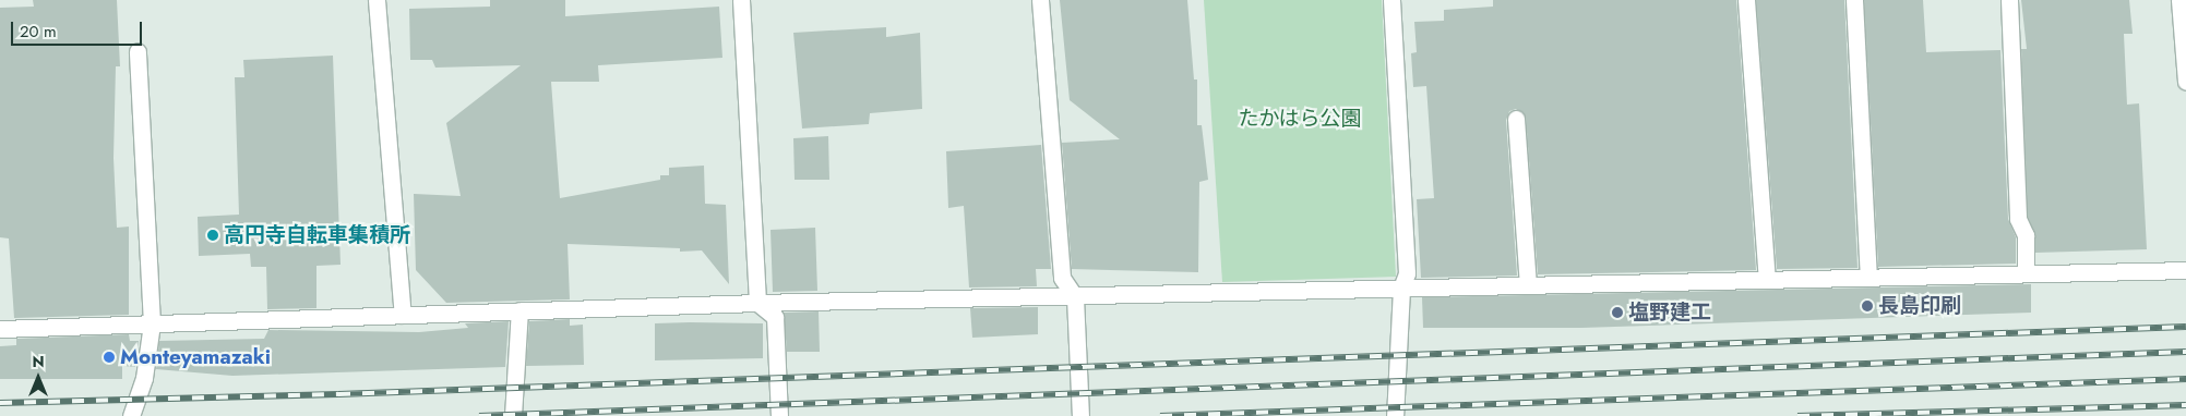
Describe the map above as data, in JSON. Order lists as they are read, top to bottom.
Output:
{
  "parks": ["たかはら公園"],
  "places": [
    "高円寺自転車集積所",
    "長島印刷",
    "塩野建工",
    "Monteyamazaki"
  ],
  "scale_bar": "20 m",
  "north": "top"
}
